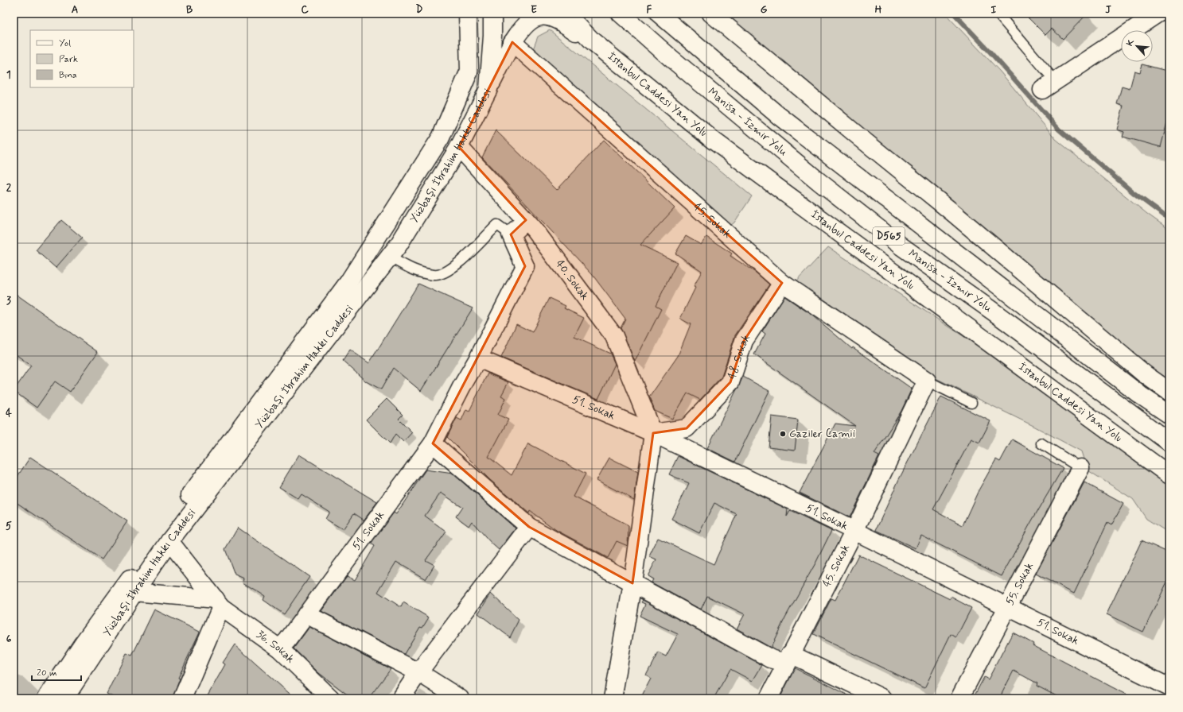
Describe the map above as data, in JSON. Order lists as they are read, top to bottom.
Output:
{
  "streets": {
    "main road": [
      "İstanbul Caddesi Yan Yolu",
      "Manisa - İzmir Yolu",
      "Yüzbaşı İbrahim Hakkı Caddesi",
      "45. Sokak",
      "D565",
      "40. Sokak",
      "48. Sokak",
      "51. Sokak",
      "55. Sokak",
      "36. Sokak"
    ]
  },
  "crossings": [
    ["Yüzbaşı İbrahim Hakkı Caddesi", "40. Sokak"],
    ["Yüzbaşı İbrahim Hakkı Caddesi", "36. Sokak"],
    ["45. Sokak", "48. Sokak"],
    ["45. Sokak", "51. Sokak"],
    ["40. Sokak", "48. Sokak"],
    ["40. Sokak", "51. Sokak"],
    ["48. Sokak", "51. Sokak"],
    ["51. Sokak", "55. Sokak"],
    ["51. Sokak", "36. Sokak"]
  ],
  "places": ["Gaziler Camii"],
  "legend": ["Yol", "Park", "Bina"],
  "scale_bar": "20 m",
  "north": "top left",
  "grid": {
    "columns": [
      "A",
      "B",
      "C",
      "D",
      "E",
      "F",
      "G",
      "H",
      "I",
      "J"
    ],
    "rows": [
      "1",
      "2",
      "3",
      "4",
      "5",
      "6"
    ]
  }
}
